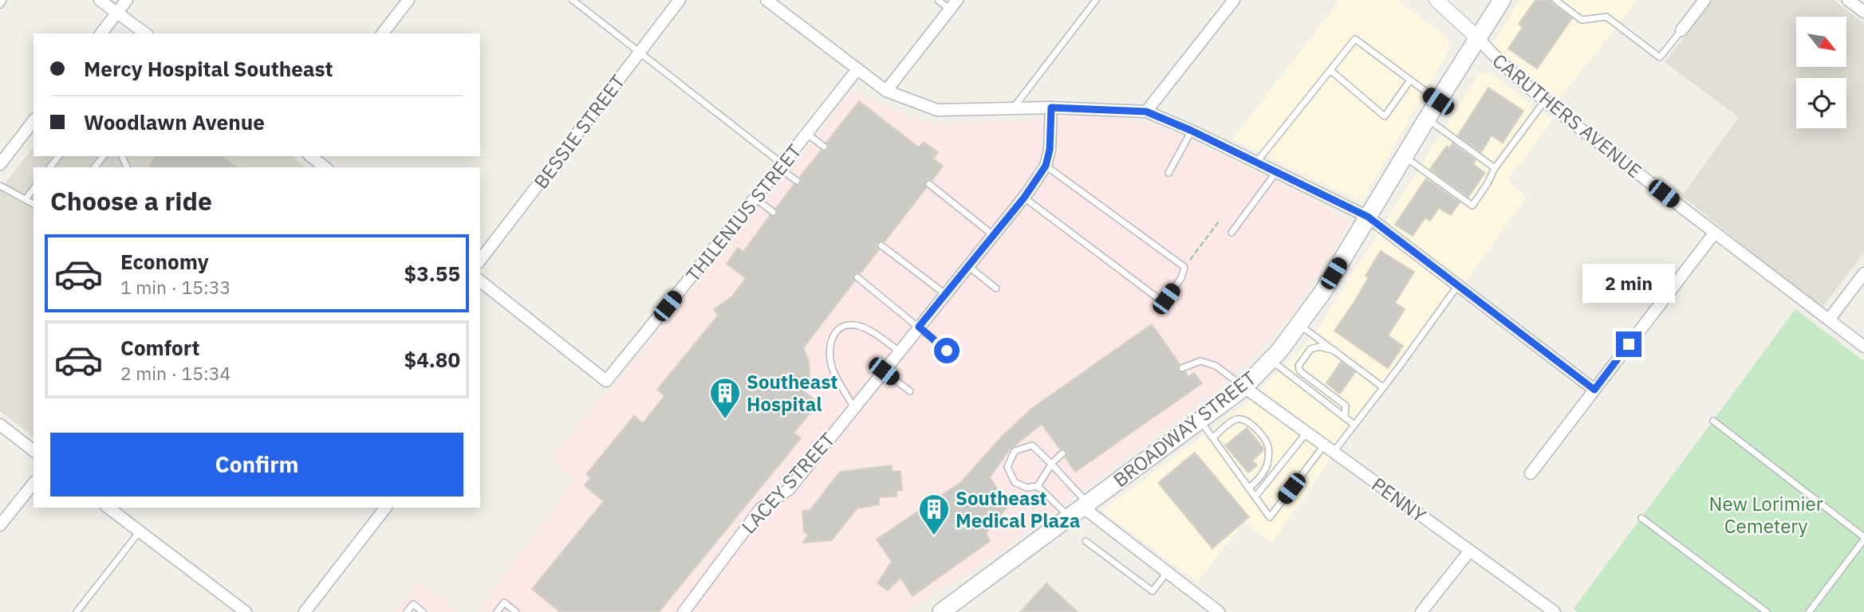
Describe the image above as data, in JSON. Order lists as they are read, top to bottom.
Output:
{
  "streets": {
    "main road": ["BROADWAY STREET"],
    "street": [
      "CARUTHERS AVENUE",
      "BESSIE STREET",
      "THILENIUS STREET",
      "LACEY STREET",
      "PENNY"
    ]
  },
  "crossings": [
    ["CARUTHERS AVENUE", "BROADWAY STREET"],
    ["BROADWAY STREET", "PENNY"]
  ],
  "parks": ["New Lorimier Cemetery"],
  "places": {
    "building": ["Southeast Hospital", "Southeast Medical Plaza"]
  },
  "north": "bottom right",
  "page": {
    "banner": ["Mercy Hospital Southeast", "Woodlawn Avenue"],
    "heading": "Choose a ride",
    "list": [
      {
        "name": "Economy",
        "note": "1 min · 15:33",
        "value": "$3.55"
      },
      {
        "name": "Comfort",
        "note": "2 min · 15:34",
        "value": "$4.80"
      }
    ],
    "bubble": "2 min",
    "buttons": "Confirm"
  }
}
